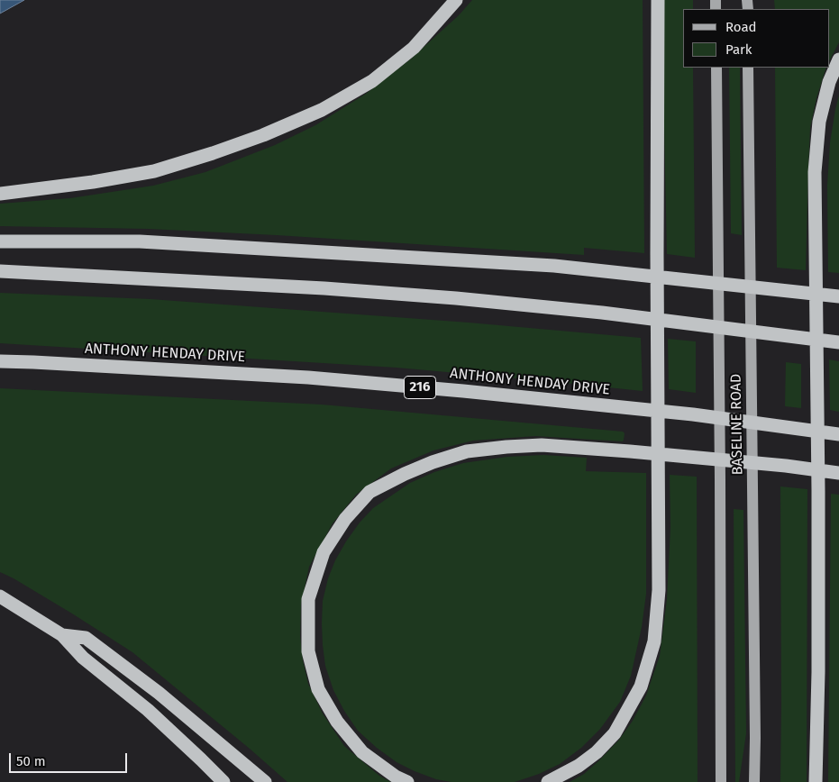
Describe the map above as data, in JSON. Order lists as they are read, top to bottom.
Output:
{
  "streets": {
    "highway": ["ANTHONY HENDAY DRIVE", "216"],
    "main road": ["BASELINE ROAD"]
  },
  "legend": ["Road", "Park"],
  "scale_bar": "50 m"
}
